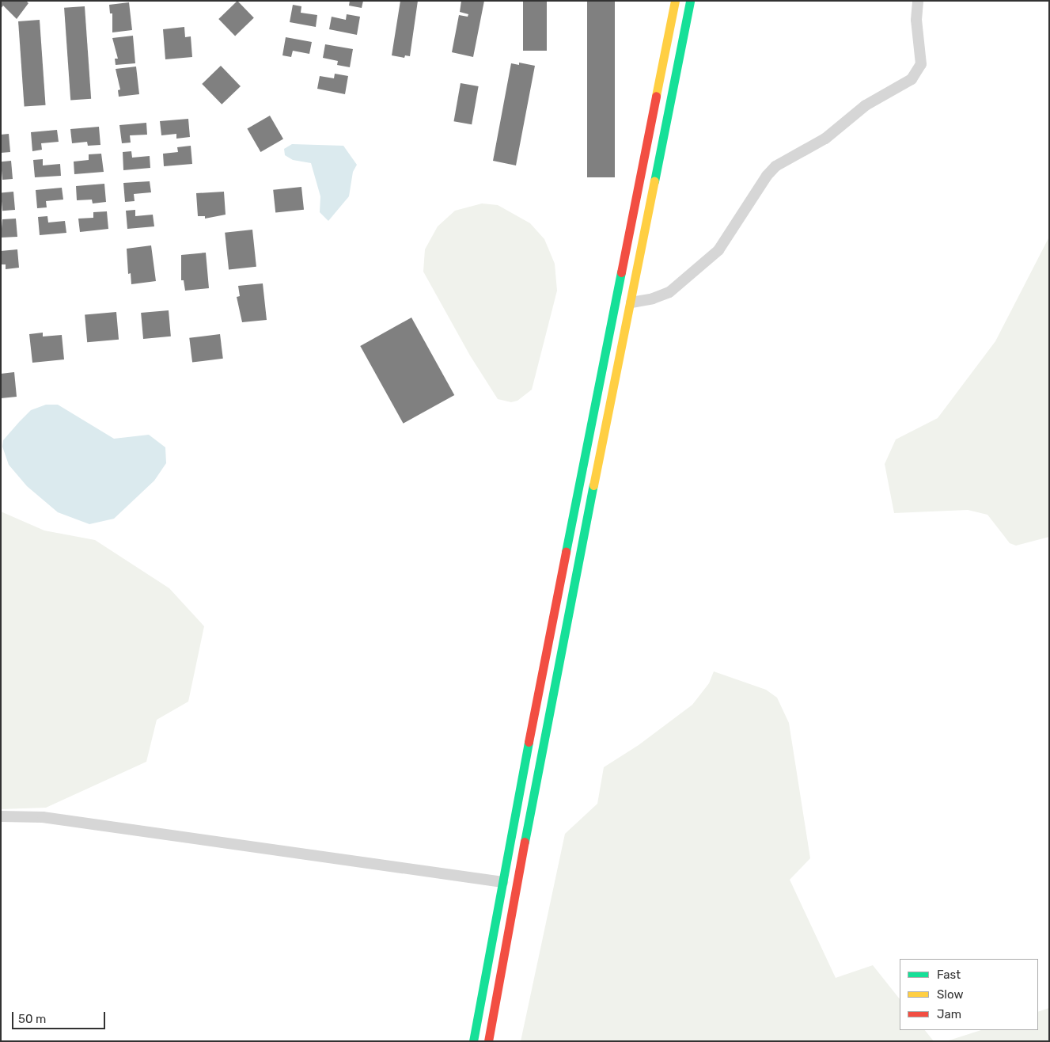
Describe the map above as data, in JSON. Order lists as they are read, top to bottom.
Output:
{
  "legend": ["Fast", "Slow", "Jam"],
  "scale_bar": "50 m"
}
